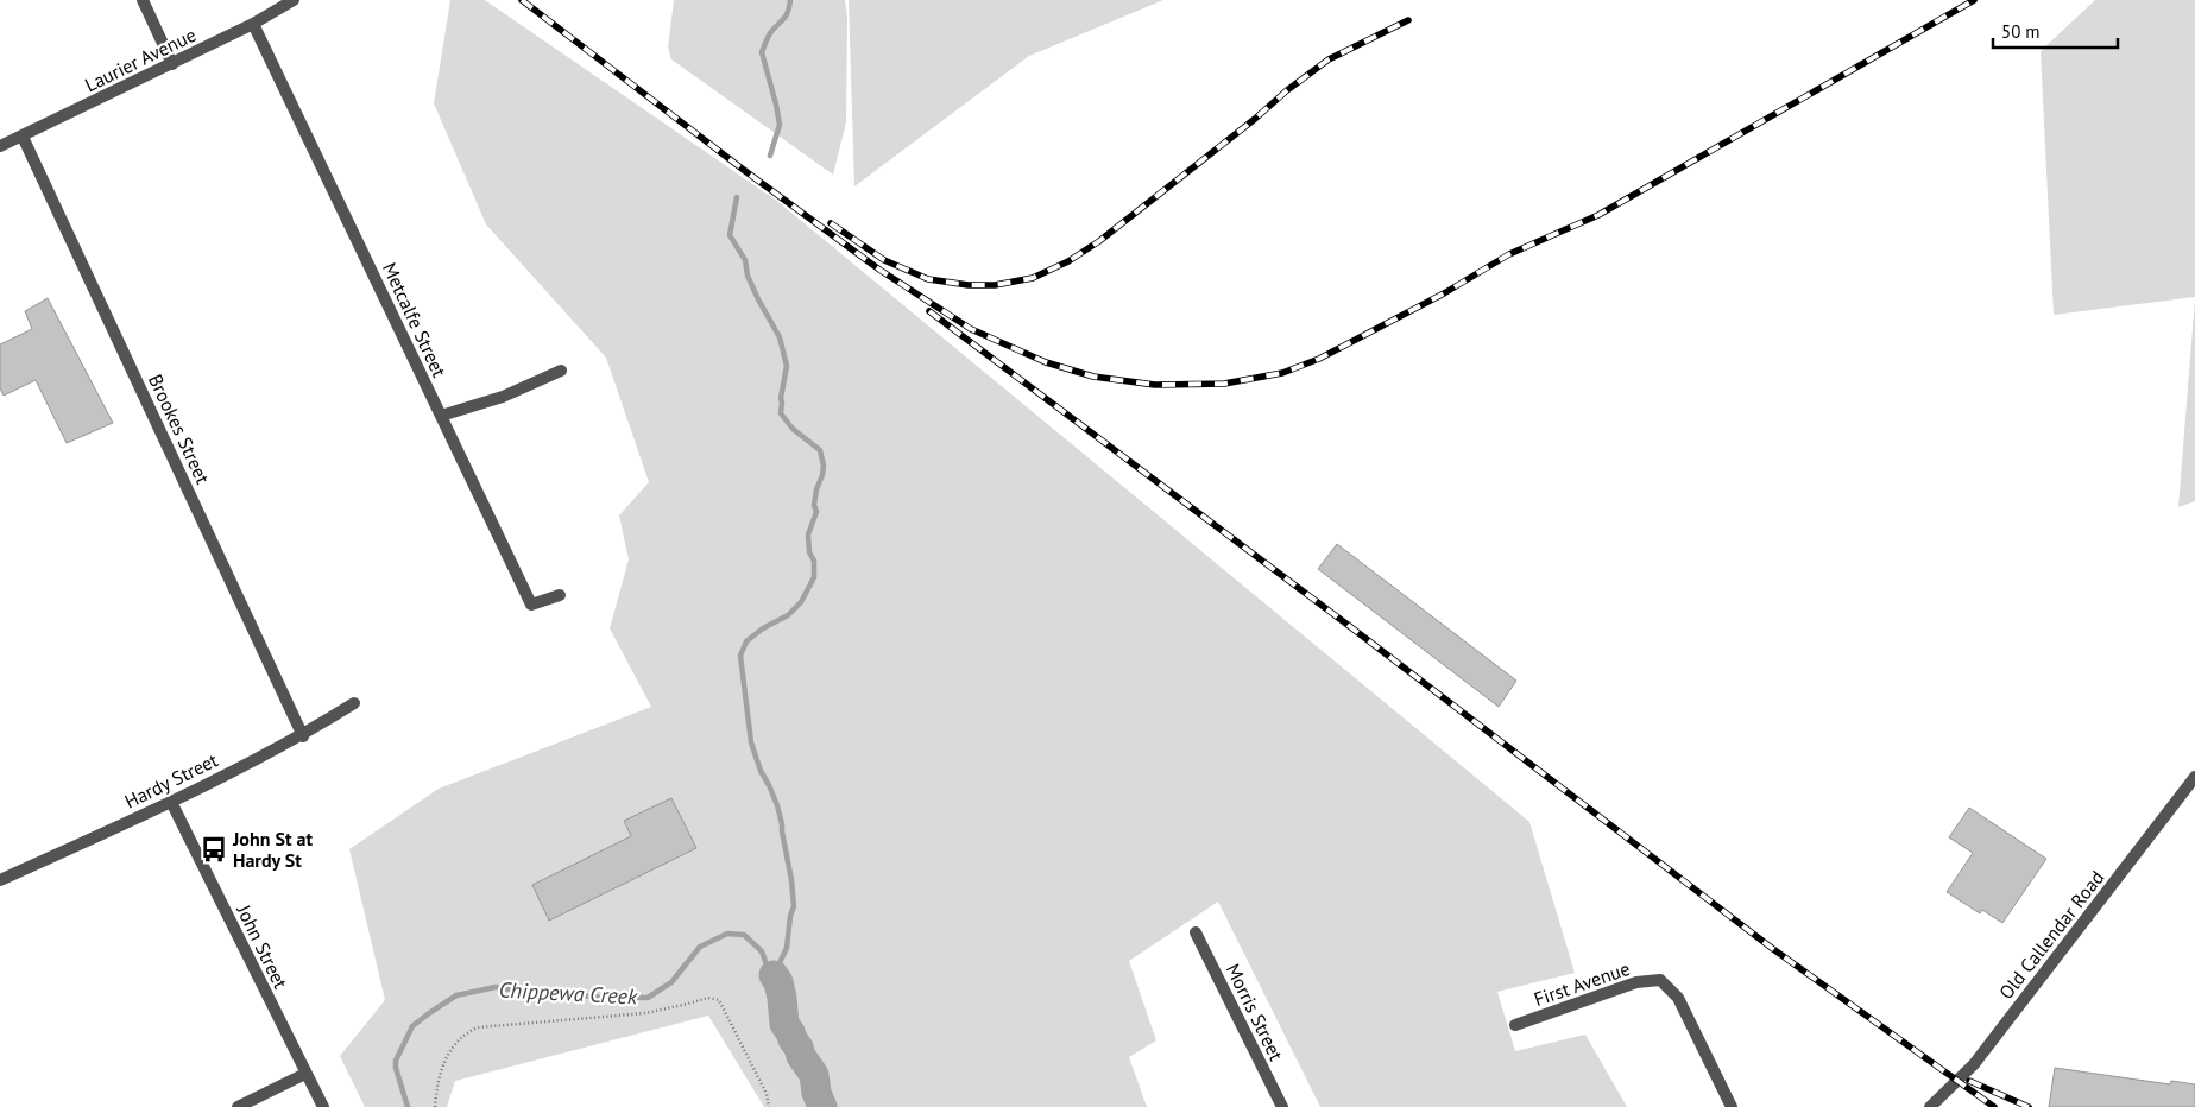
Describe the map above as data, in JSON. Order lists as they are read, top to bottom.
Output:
{
  "streets": {
    "street": [
      "Laurier Avenue",
      "Metcalfe Street",
      "Brookes Street",
      "Hardy Street",
      "Old Callendar Road",
      "John Street",
      "First Avenue",
      "Morris Street"
    ]
  },
  "crossings": [
    ["Laurier Avenue", "Metcalfe Street"],
    ["Laurier Avenue", "Brookes Street"],
    ["Brookes Street", "Hardy Street"],
    ["Hardy Street", "John Street"]
  ],
  "water": ["Chippewa Creek"],
  "places": {
    "bus stop": ["John St at Hardy St"]
  },
  "scale_bar": "50 m"
}
